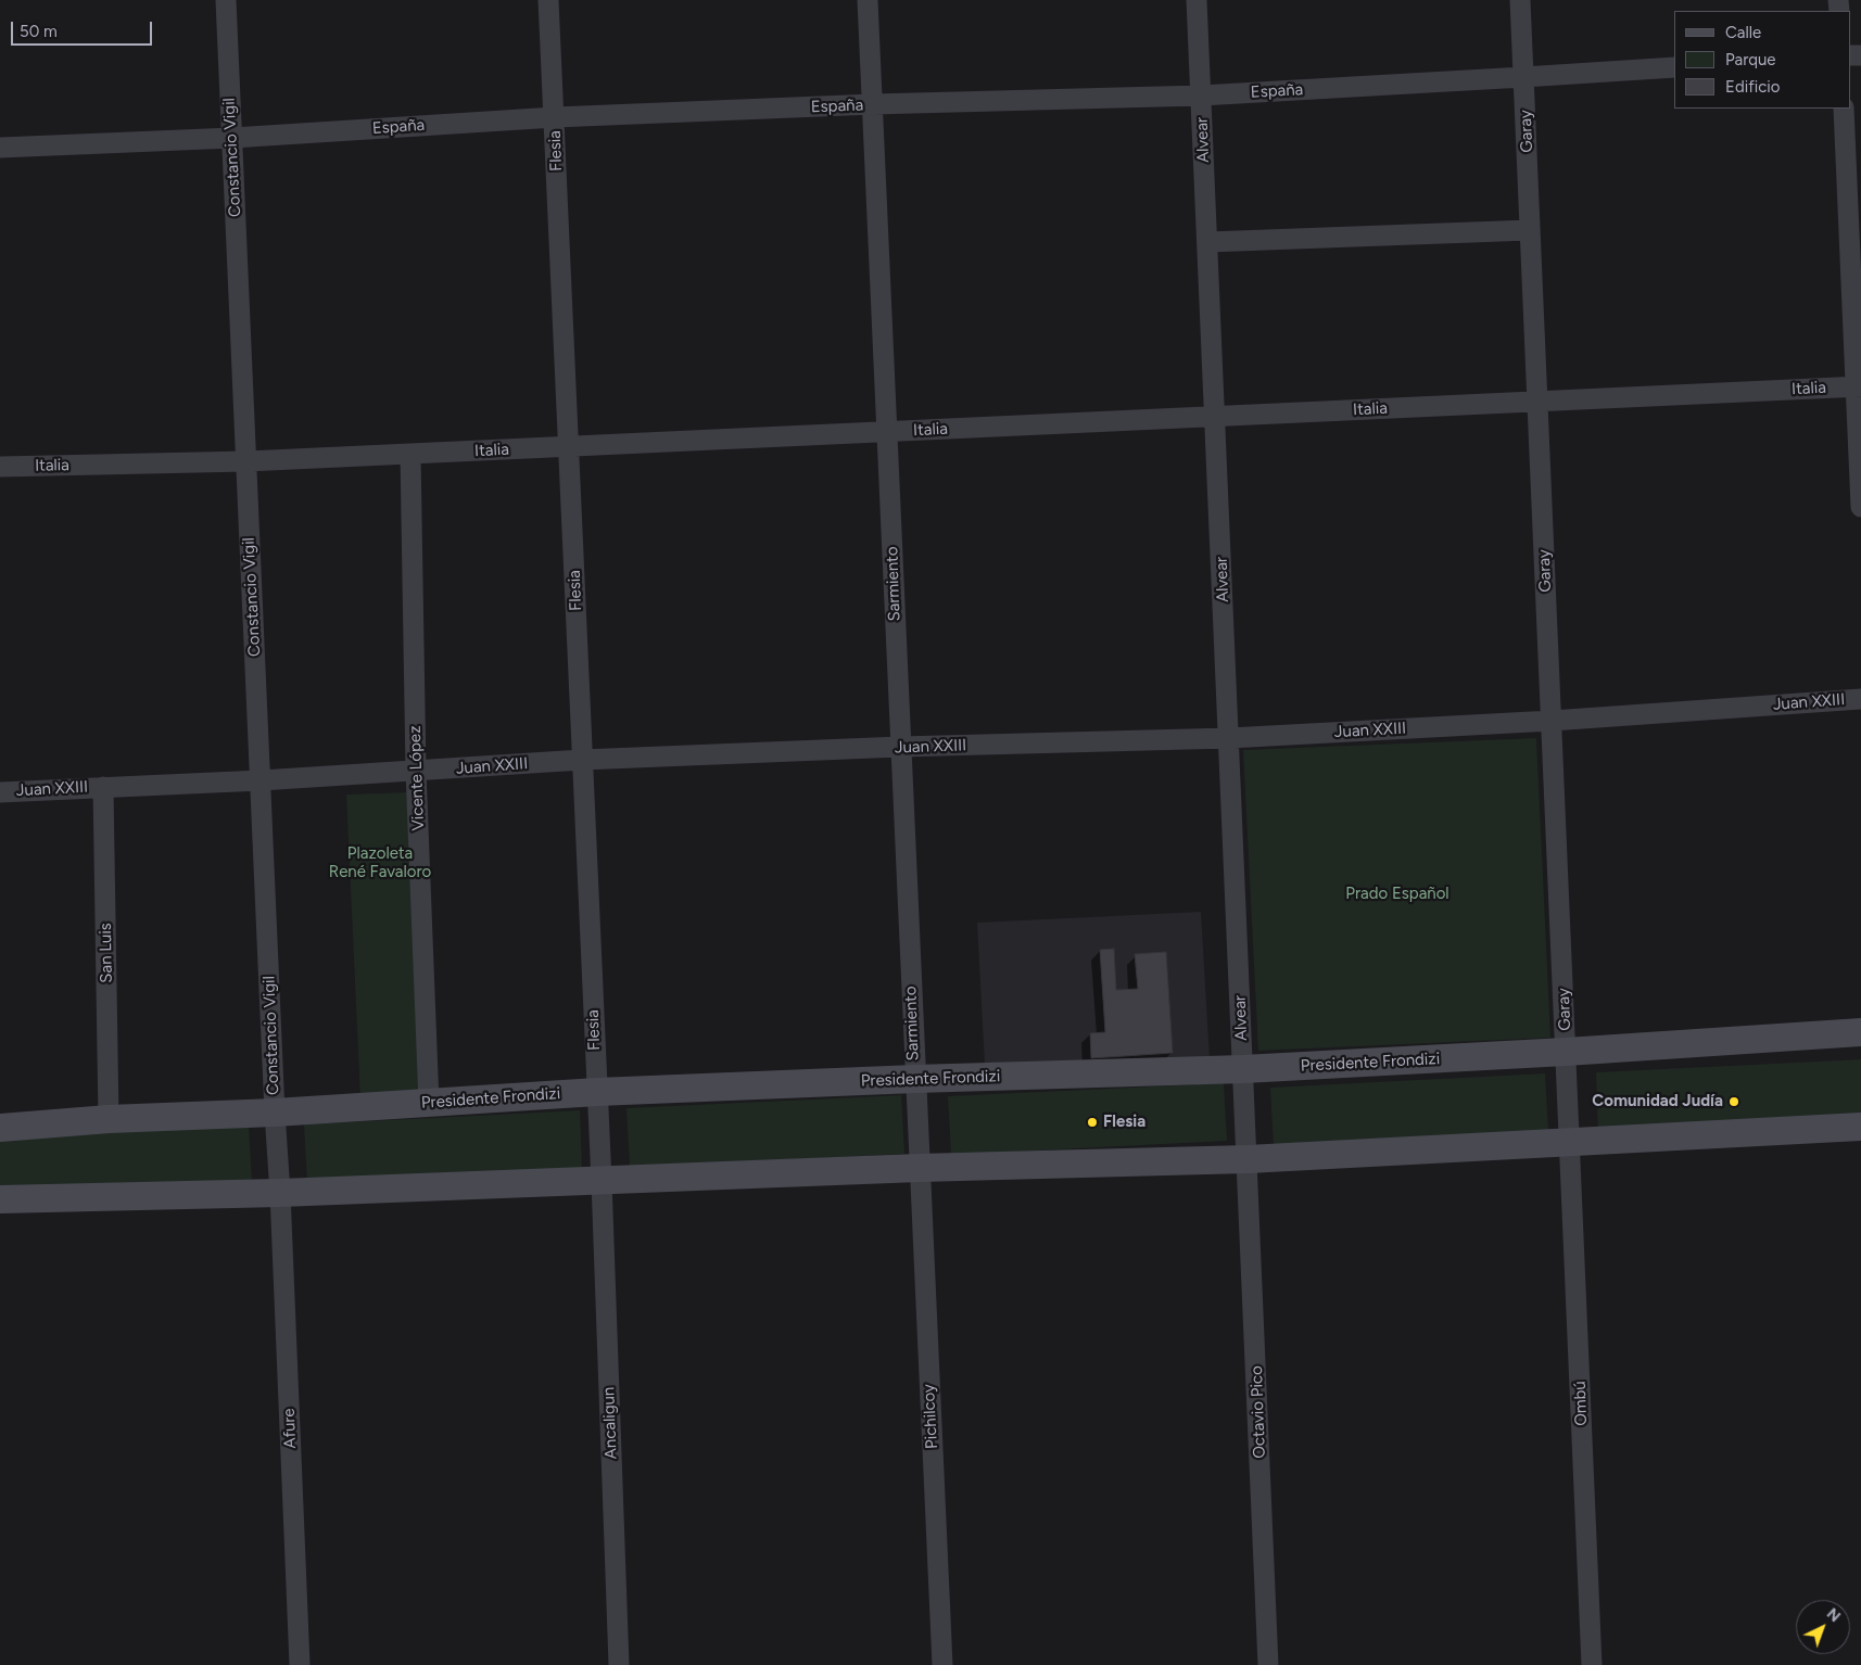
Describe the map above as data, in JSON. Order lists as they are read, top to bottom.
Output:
{
  "streets": {
    "main road": ["Presidente Frondizi"],
    "street": [
      "España",
      "Garay",
      "Alvear",
      "Flesia",
      "Constancio Vigil",
      "Italia",
      "Sarmiento",
      "Juan XXIII",
      "Vicente López",
      "San Luis",
      "Ombú",
      "Octavio Pico",
      "Pichilcoy",
      "Ancaligun",
      "Afure"
    ]
  },
  "crossings": [
    ["España", "Garay"],
    ["España", "Alvear"],
    ["España", "Flesia"],
    ["España", "Constancio Vigil"],
    ["España", "Sarmiento"],
    ["Garay", "Italia"],
    ["Garay", "Juan XXIII"],
    ["Garay", "Presidente Frondizi"],
    ["Garay", "Ombú"],
    ["Alvear", "Italia"],
    ["Alvear", "Juan XXIII"],
    ["Alvear", "Presidente Frondizi"],
    ["Alvear", "Octavio Pico"],
    ["Flesia", "Italia"],
    ["Flesia", "Juan XXIII"],
    ["Flesia", "Presidente Frondizi"],
    ["Flesia", "Ancaligun"],
    ["Constancio Vigil", "Italia"],
    ["Constancio Vigil", "Juan XXIII"],
    ["Constancio Vigil", "Presidente Frondizi"],
    ["Constancio Vigil", "Afure"],
    ["Italia", "Sarmiento"],
    ["Italia", "Vicente López"],
    ["Sarmiento", "Juan XXIII"],
    ["Sarmiento", "Presidente Frondizi"],
    ["Sarmiento", "Pichilcoy"],
    ["Juan XXIII", "Vicente López"],
    ["Juan XXIII", "San Luis"],
    ["Vicente López", "Presidente Frondizi"],
    ["San Luis", "Presidente Frondizi"]
  ],
  "parks": ["Plazoleta René Favaloro", "Prado Español"],
  "places": ["Comunidad Judía", "Flesia"],
  "legend": ["Calle", "Parque", "Edificio"],
  "scale_bar": "50 m",
  "north": "top right"
}
